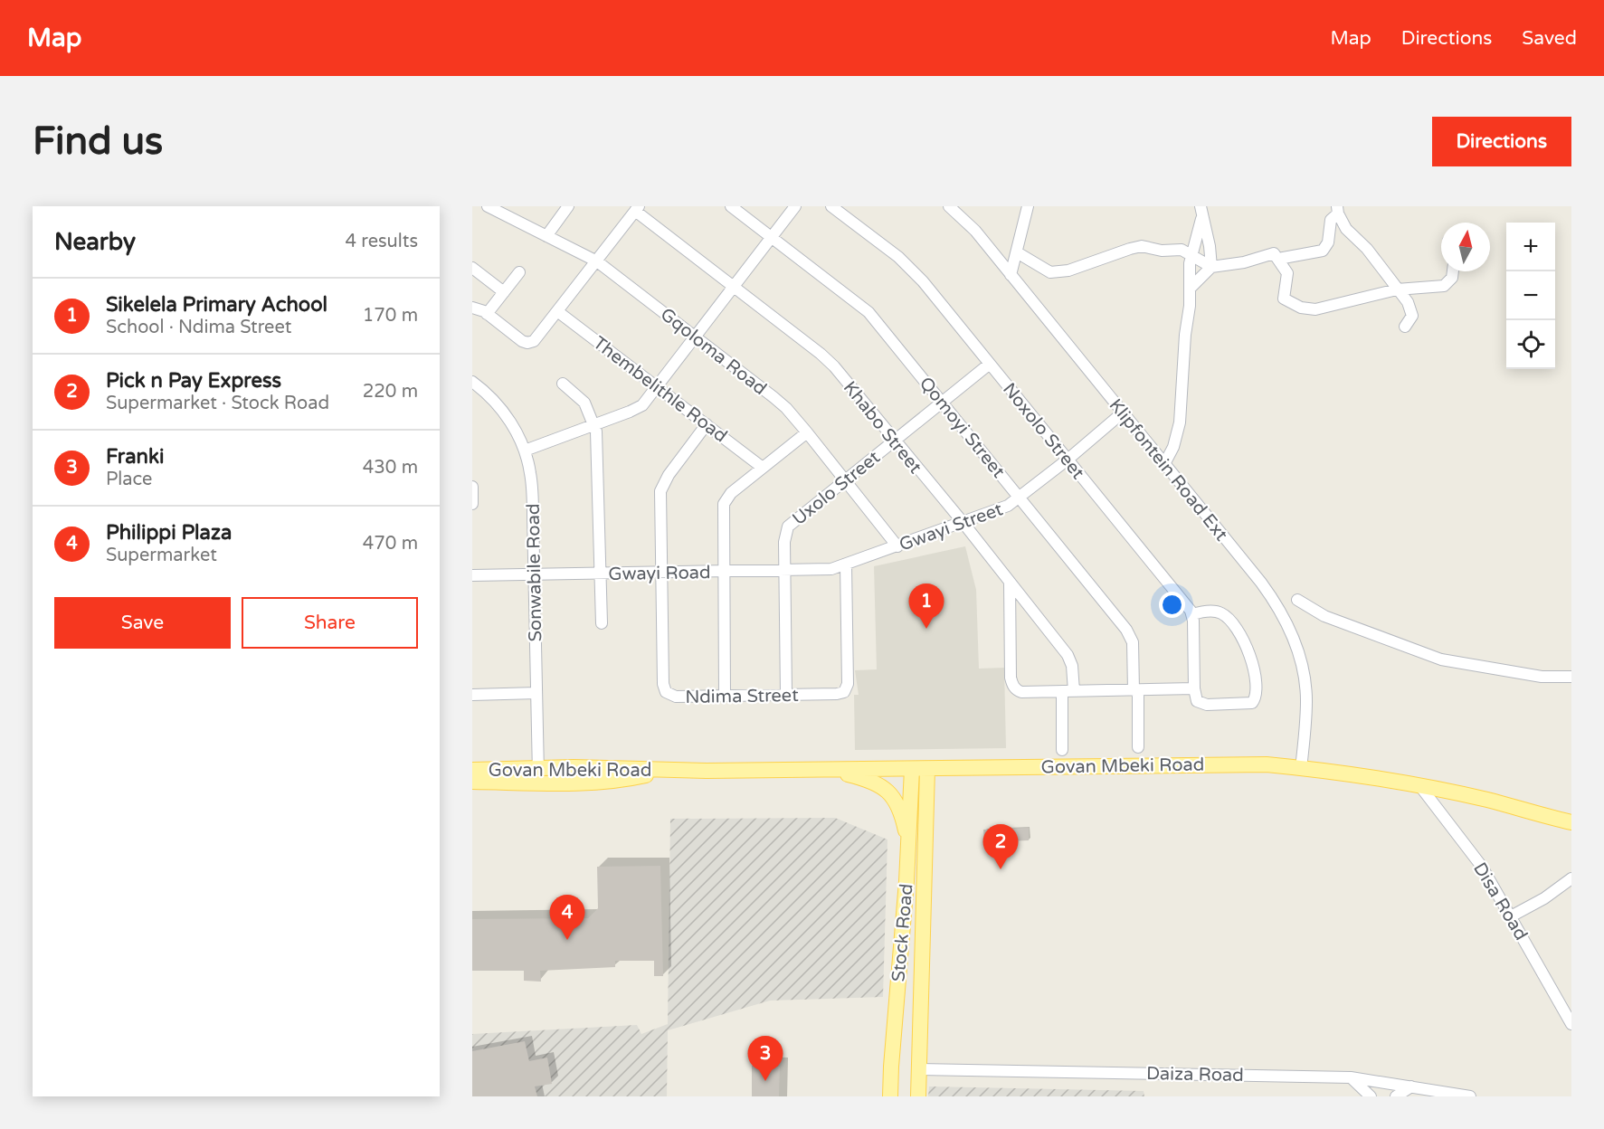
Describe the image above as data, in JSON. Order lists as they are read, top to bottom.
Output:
{
  "streets": {
    "main road": ["Govan Mbeki Road", "Stock Road"],
    "street": [
      "Gqoloma Road",
      "Thembelithle Road",
      "Khabo Street",
      "Qomoyi Street",
      "Noxolo Street",
      "Klipfontein Road Ext",
      "Uxolo Street",
      "Gwayi Street",
      "Sonwabile Road",
      "Gwayi Road",
      "Ndima Street",
      "Disa Road",
      "Daiza Road"
    ]
  },
  "crossings": [
    ["Gqoloma Road", "Uxolo Street"],
    ["Gqoloma Road", "Gwayi Street"],
    ["Thembelithle Road", "Ndima Street"],
    ["Khabo Street", "Uxolo Street"],
    ["Khabo Street", "Gwayi Street"],
    ["Qomoyi Street", "Uxolo Street"],
    ["Qomoyi Street", "Gwayi Street"],
    ["Noxolo Street", "Uxolo Street"],
    ["Noxolo Street", "Gwayi Street"],
    ["Klipfontein Road Ext", "Gwayi Street"],
    ["Klipfontein Road Ext", "Govan Mbeki Road"],
    ["Uxolo Street", "Gwayi Road"],
    ["Uxolo Street", "Ndima Street"],
    ["Gwayi Street", "Gwayi Road"],
    ["Gwayi Street", "Ndima Street"],
    ["Sonwabile Road", "Gwayi Road"],
    ["Sonwabile Road", "Govan Mbeki Road"],
    ["Gwayi Road", "Ndima Street"],
    ["Govan Mbeki Road", "Disa Road"],
    ["Govan Mbeki Road", "Stock Road"],
    ["Stock Road", "Daiza Road"]
  ],
  "north": "top",
  "page": {
    "header": "Map",
    "nav": ["Map", "Directions", "Saved"],
    "buttons": [
      "Directions",
      ["Save", "Share"]
    ],
    "title": "Find us",
    "heading": ["Nearby", "4 results"],
    "map_buttons": ["+", "−"],
    "list": [
      {
        "mark": "1",
        "name": "Sikelela Primary Achool",
        "note": "School · Ndima Street",
        "value": "170 m"
      },
      {
        "mark": "2",
        "name": "Pick n Pay Express",
        "note": "Supermarket · Stock Road",
        "value": "220 m"
      },
      {
        "mark": "3",
        "name": "Franki",
        "note": "Place",
        "value": "430 m"
      },
      {
        "mark": "4",
        "name": "Philippi Plaza",
        "note": "Supermarket",
        "value": "470 m"
      }
    ],
    "pins": [
      "1",
      "2",
      "4",
      "3"
    ]
  }
}
